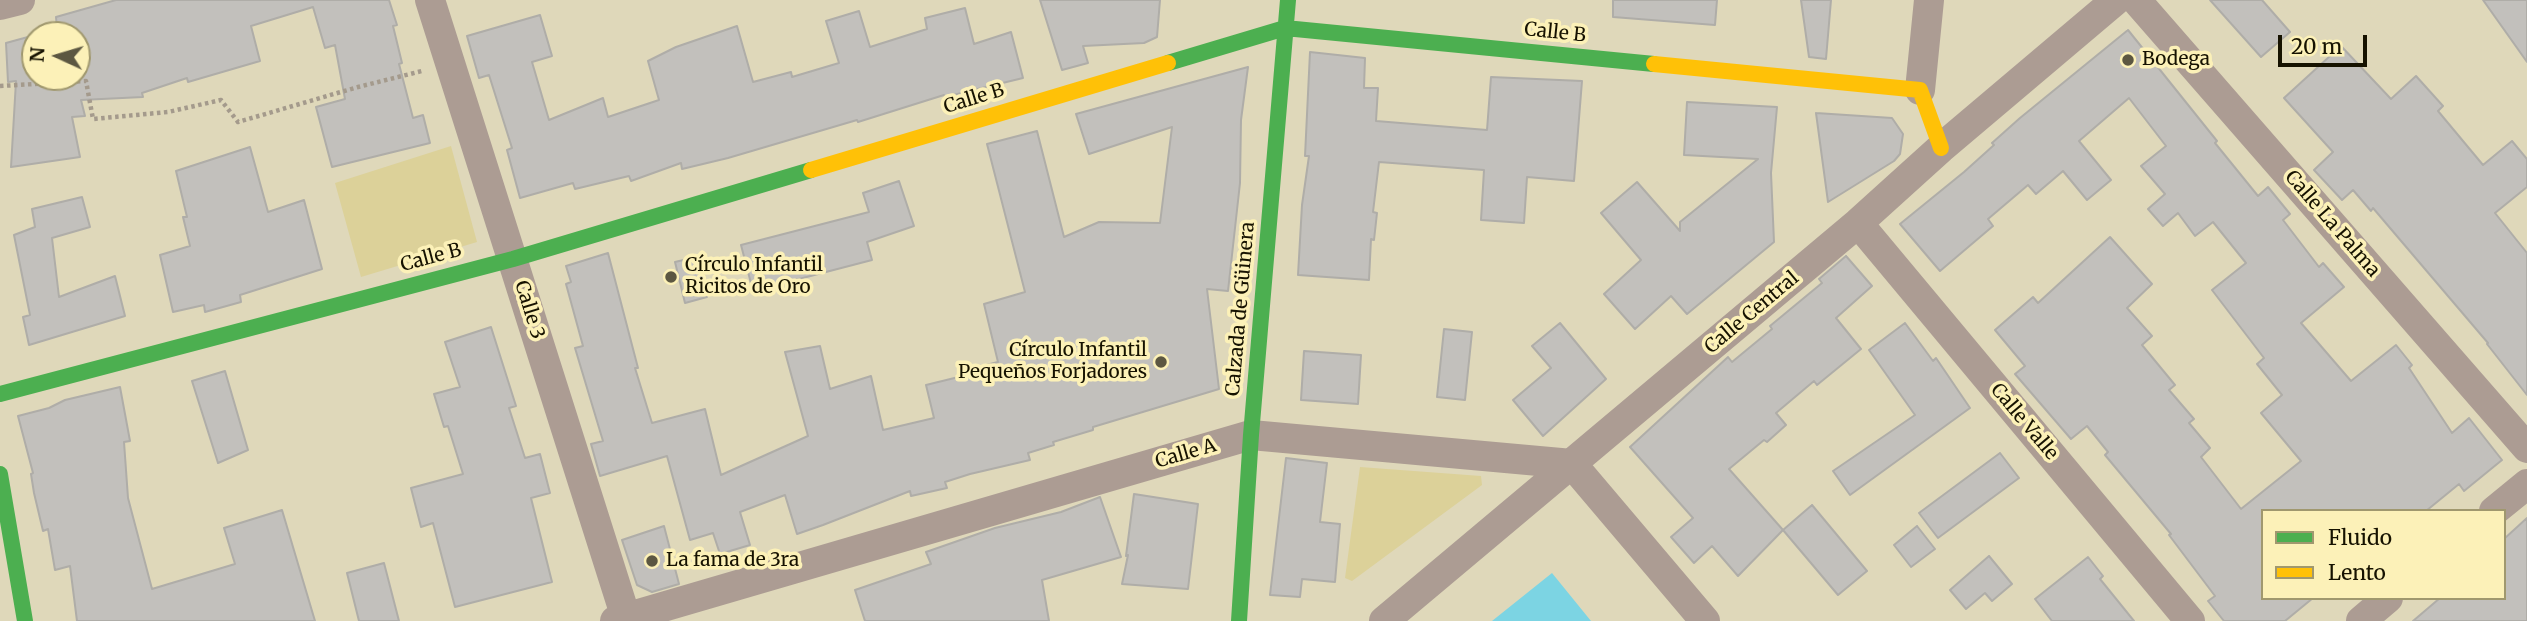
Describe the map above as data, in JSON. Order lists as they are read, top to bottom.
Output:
{
  "streets": {
    "street": [
      "Calle B",
      "Calle La Palma",
      "Calzada de Güinera",
      "Calle 3",
      "Calle Central",
      "Calle Valle",
      "Calle A"
    ]
  },
  "crossings": [
    ["Calle B", "Calzada de Güinera"],
    ["Calle B", "Calle 3"],
    ["Calzada de Güinera", "Calle A"],
    ["Calle 3", "Calle A"],
    ["Calle Central", "Calle Valle"],
    ["Calle Central", "Calle A"]
  ],
  "places": [
    "Bodega",
    "Círculo Infantil Ricitos de Oro",
    "Círculo Infantil Pequeños Forjadores",
    "La fama de 3ra"
  ],
  "legend": ["Fluido", "Lento"],
  "scale_bar": "20 m",
  "north": "left"
}
